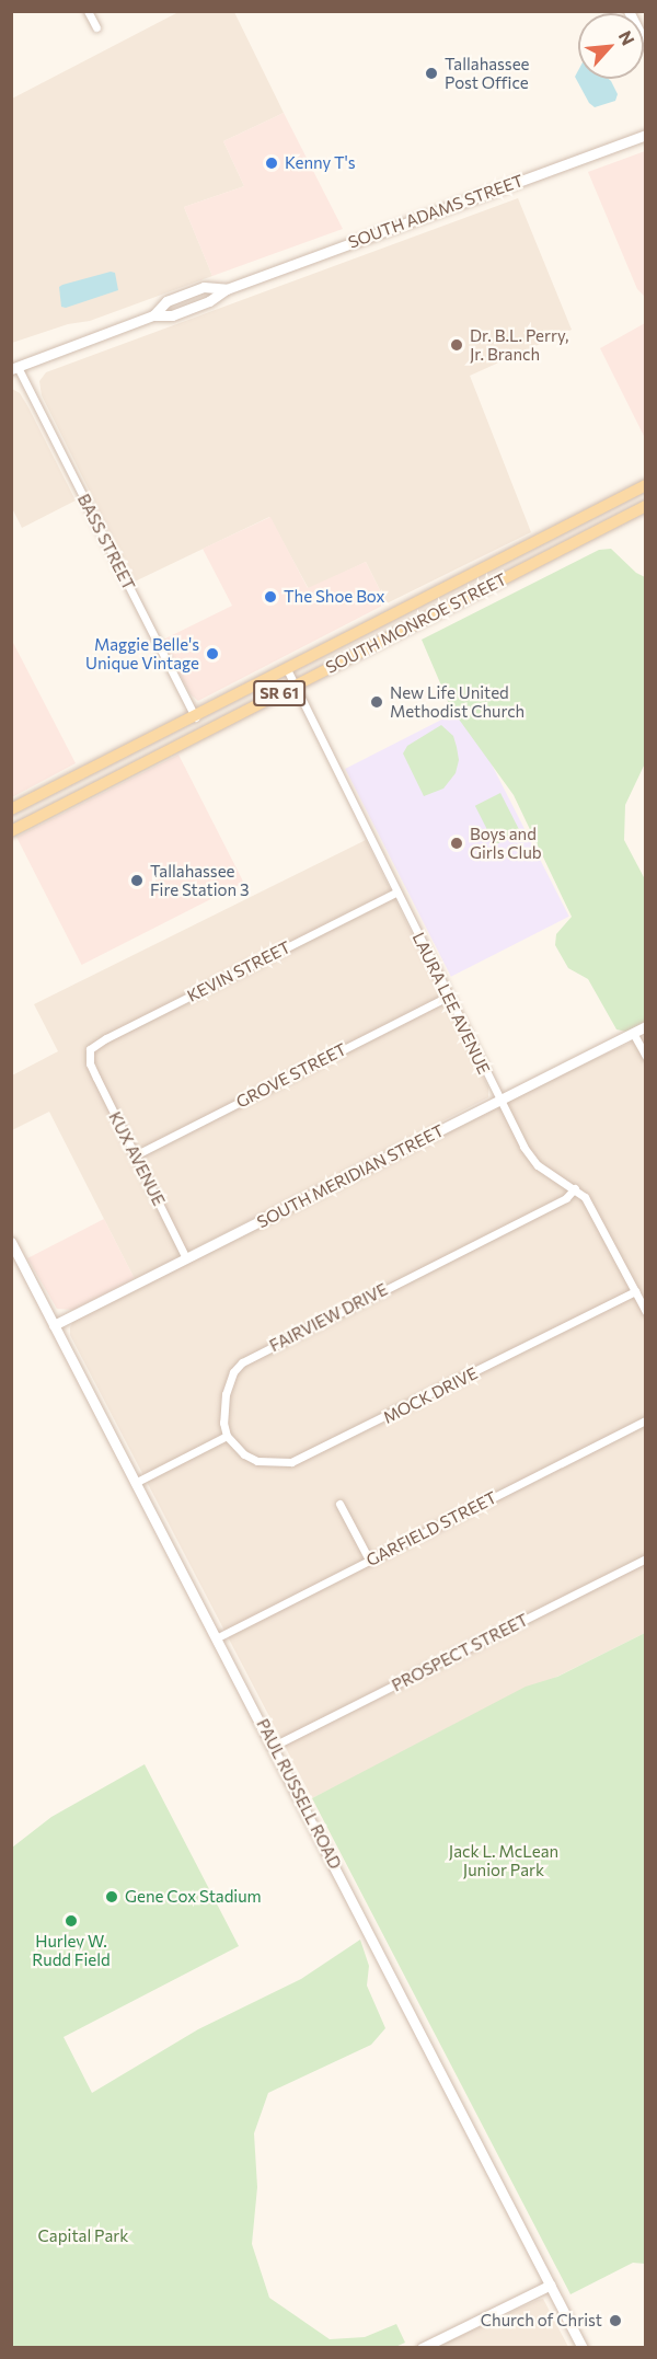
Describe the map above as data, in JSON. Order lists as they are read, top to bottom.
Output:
{
  "streets": {
    "main road": ["SOUTH MONROE STREET", "SR 61"],
    "street": [
      "SOUTH ADAMS STREET",
      "BASS STREET",
      "KEVIN STREET",
      "LAURA LEE AVENUE",
      "GROVE STREET",
      "KUX AVENUE",
      "SOUTH MERIDIAN STREET",
      "FAIRVIEW DRIVE",
      "MOCK DRIVE",
      "GARFIELD STREET",
      "PROSPECT STREET",
      "PAUL RUSSELL ROAD"
    ]
  },
  "crossings": [
    ["SOUTH ADAMS STREET", "BASS STREET"],
    ["BASS STREET", "SOUTH MONROE STREET"],
    ["SOUTH MONROE STREET", "LAURA LEE AVENUE"],
    ["KEVIN STREET", "LAURA LEE AVENUE"],
    ["KEVIN STREET", "KUX AVENUE"],
    ["LAURA LEE AVENUE", "GROVE STREET"],
    ["LAURA LEE AVENUE", "SOUTH MERIDIAN STREET"],
    ["LAURA LEE AVENUE", "FAIRVIEW DRIVE"],
    ["LAURA LEE AVENUE", "MOCK DRIVE"],
    ["GROVE STREET", "KUX AVENUE"],
    ["KUX AVENUE", "SOUTH MERIDIAN STREET"],
    ["SOUTH MERIDIAN STREET", "PAUL RUSSELL ROAD"],
    ["FAIRVIEW DRIVE", "MOCK DRIVE"],
    ["GARFIELD STREET", "PAUL RUSSELL ROAD"],
    ["PROSPECT STREET", "PAUL RUSSELL ROAD"]
  ],
  "parks": ["Jack L. McLean Junior Park", "Capital Park"],
  "places": [
    "Tallahassee Post Office",
    "Kenny T's",
    "Dr. B.L. Perry, Jr. Branch",
    "The Shoe Box",
    "Maggie Belle's Unique Vintage",
    "New Life United Methodist Church",
    "Boys and Girls Club",
    "Tallahassee Fire Station 3",
    "Gene Cox Stadium",
    "Hurley W. Rudd Field",
    "Church of Christ"
  ],
  "north": "top right"
}
